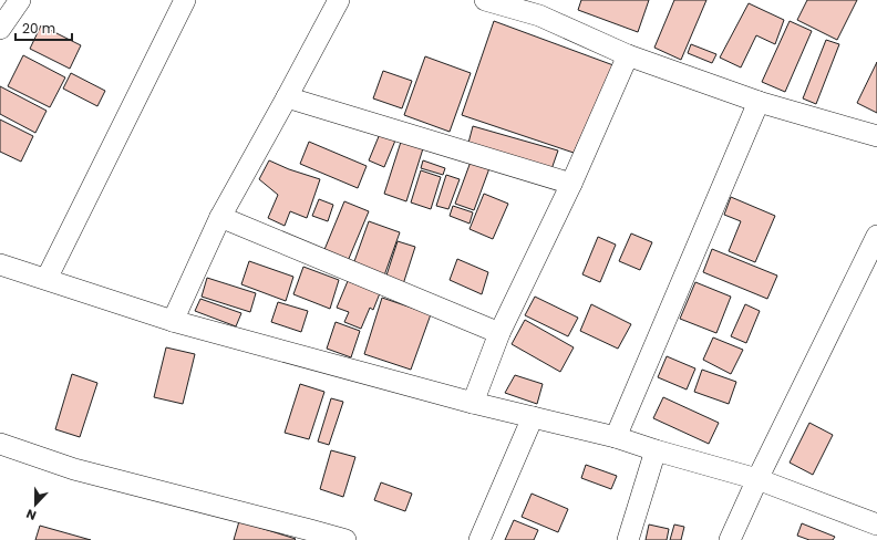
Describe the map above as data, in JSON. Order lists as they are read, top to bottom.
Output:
{
  "scale_bar": "20 m",
  "north": "bottom"
}
